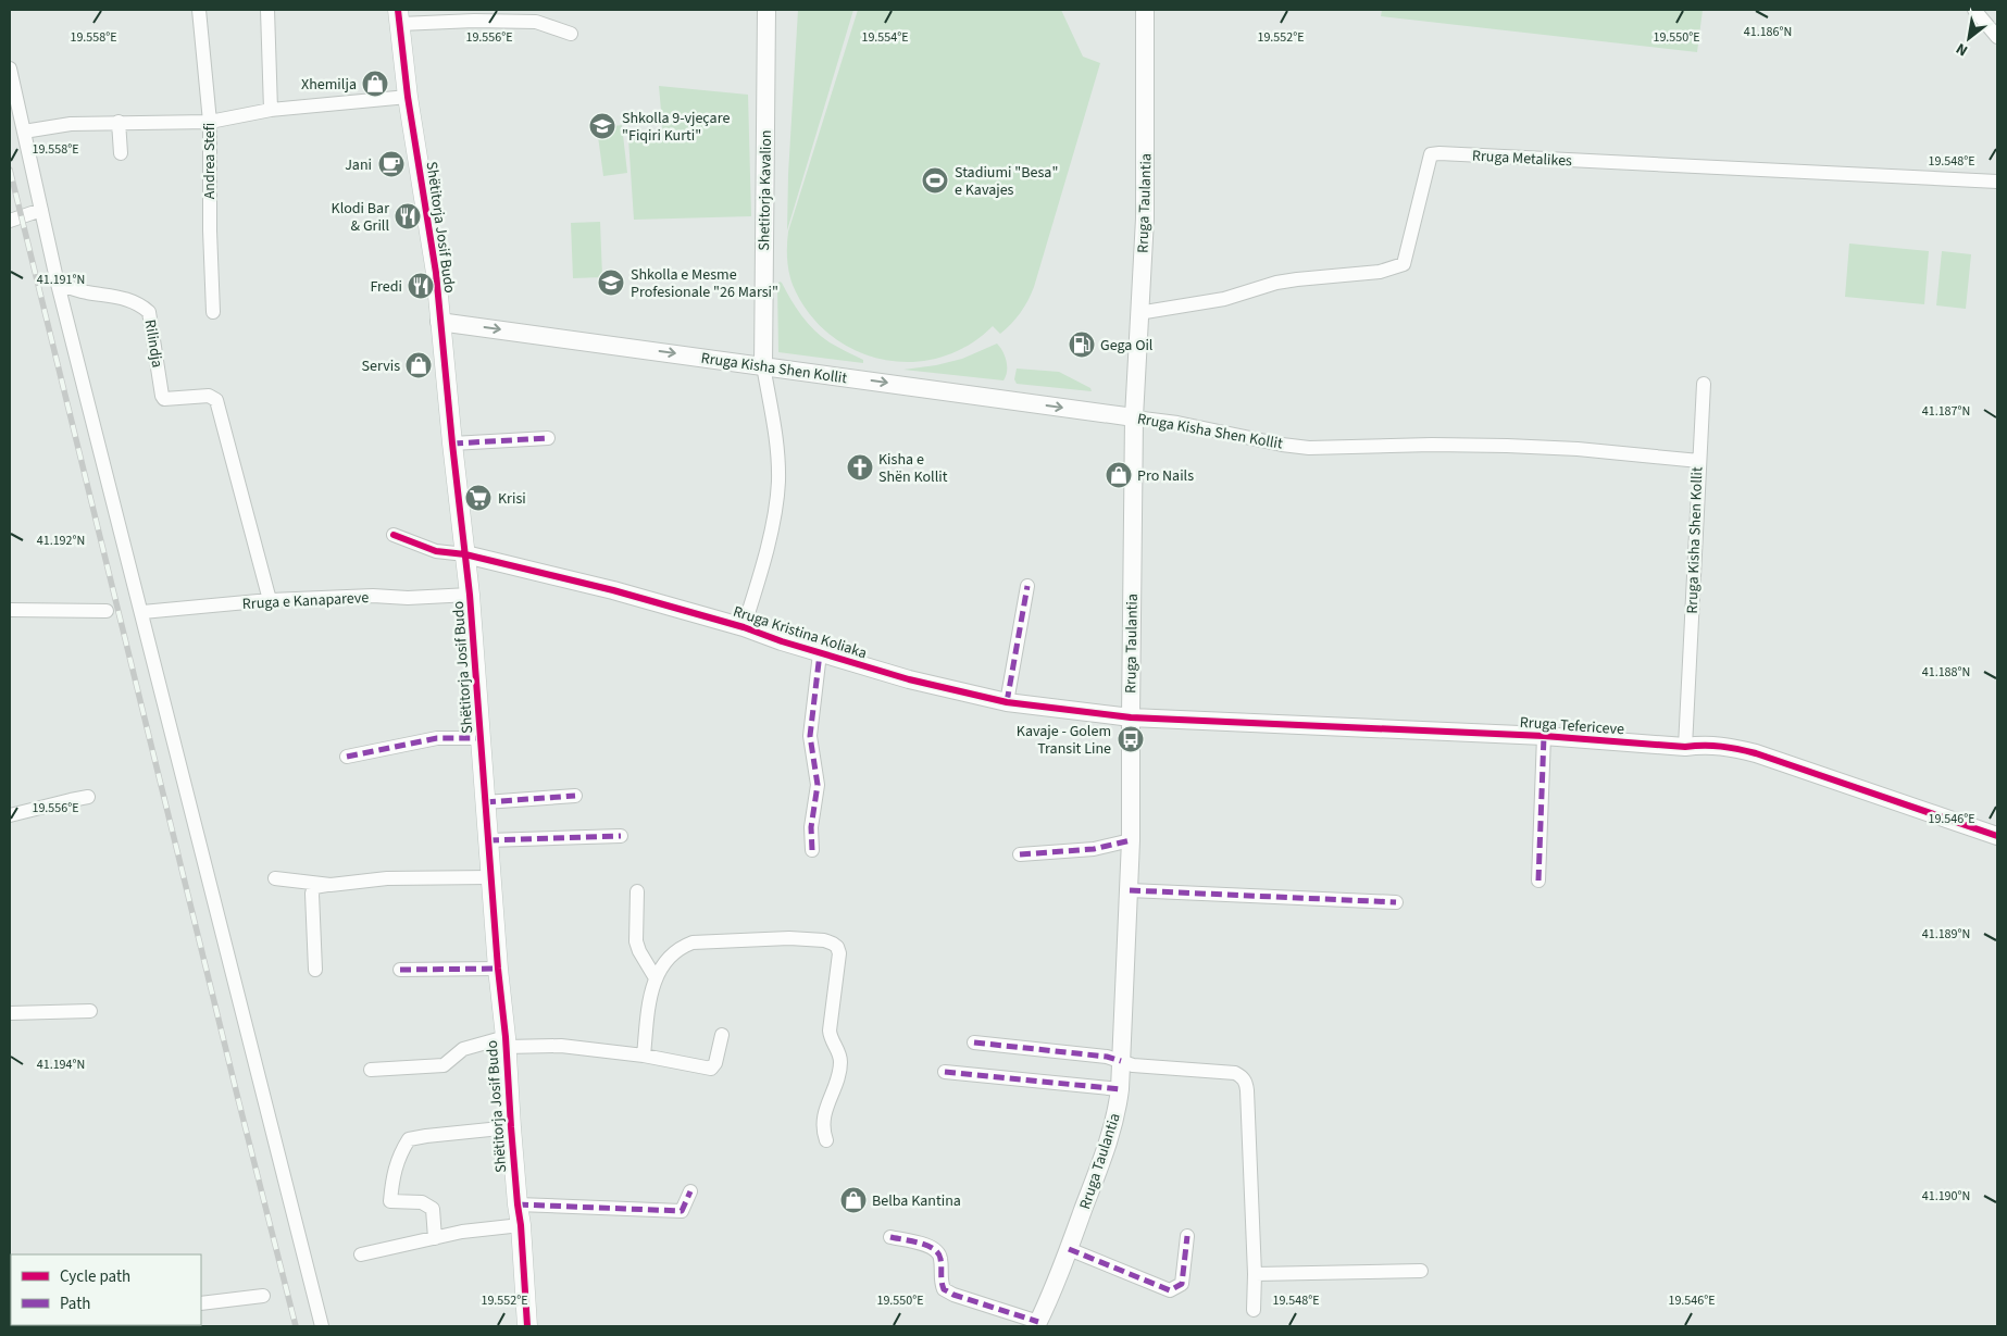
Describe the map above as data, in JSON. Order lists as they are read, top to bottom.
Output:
{
  "streets": {
    "main road": ["Shëtitorja Josif Budo"],
    "street": [
      "Rruga Metalikes",
      "Andrea Stefi",
      "Shetitorja Kavalion",
      "Rruga Taulantia",
      "Rilindja",
      "Rruga Kisha Shen Kollit",
      "Rruga e Kanapareve",
      "Rruga Kristina Koliaka",
      "Rruga Tefericeve"
    ]
  },
  "crossings": [
    ["Rruga Metalikes", "Rruga Taulantia"],
    ["Shetitorja Kavalion", "Rruga Kisha Shen Kollit"],
    ["Shetitorja Kavalion", "Rruga Kristina Koliaka"],
    ["Rruga Taulantia", "Rruga Kisha Shen Kollit"],
    ["Rruga Taulantia", "Rruga Kristina Koliaka"],
    ["Rruga Taulantia", "Rruga Tefericeve"],
    ["Shëtitorja Josif Budo", "Rruga Kisha Shen Kollit"],
    ["Shëtitorja Josif Budo", "Rruga e Kanapareve"],
    ["Shëtitorja Josif Budo", "Rruga Kristina Koliaka"],
    ["Rilindja", "Rruga e Kanapareve"],
    ["Rruga Kisha Shen Kollit", "Rruga Tefericeve"],
    ["Rruga Kristina Koliaka", "Rruga Tefericeve"]
  ],
  "one_way": ["Rruga Kisha Shen Kollit"],
  "places": {
    "shop": [
      "Xhemilja",
      "Servis",
      "Pro Nails",
      "Belba Kantina"
    ],
    "school or university": ["Shkolla 9-vjeçare \"Fiqiri Kurti\"", "Shkolla e Mesme Profesionale \"26 Marsi\""],
    "cafe": ["Jani"],
    "sports": ["Stadiumi \"Besa\" e Kavajes"],
    "restaurant": ["Klodi Bar & Grill", "Fredi"],
    "fuel station": ["Gega Oil"],
    "church": ["Kisha e Shën Kollit"],
    "supermarket": ["Krisi"],
    "bus stop": ["Kavaje - Golem Transit Line"]
  },
  "legend": ["Cycle path", "Path"],
  "north": "bottom left",
  "coordinates": [
    "41.186°N",
    "19.556°E",
    "19.554°E",
    "19.552°E",
    "19.550°E",
    "19.558°E",
    "19.548°E",
    "41.191°N",
    "41.187°N",
    "41.192°N",
    "41.188°N",
    "19.546°E",
    "41.189°N",
    "41.194°N",
    "41.190°N"
  ]
}
